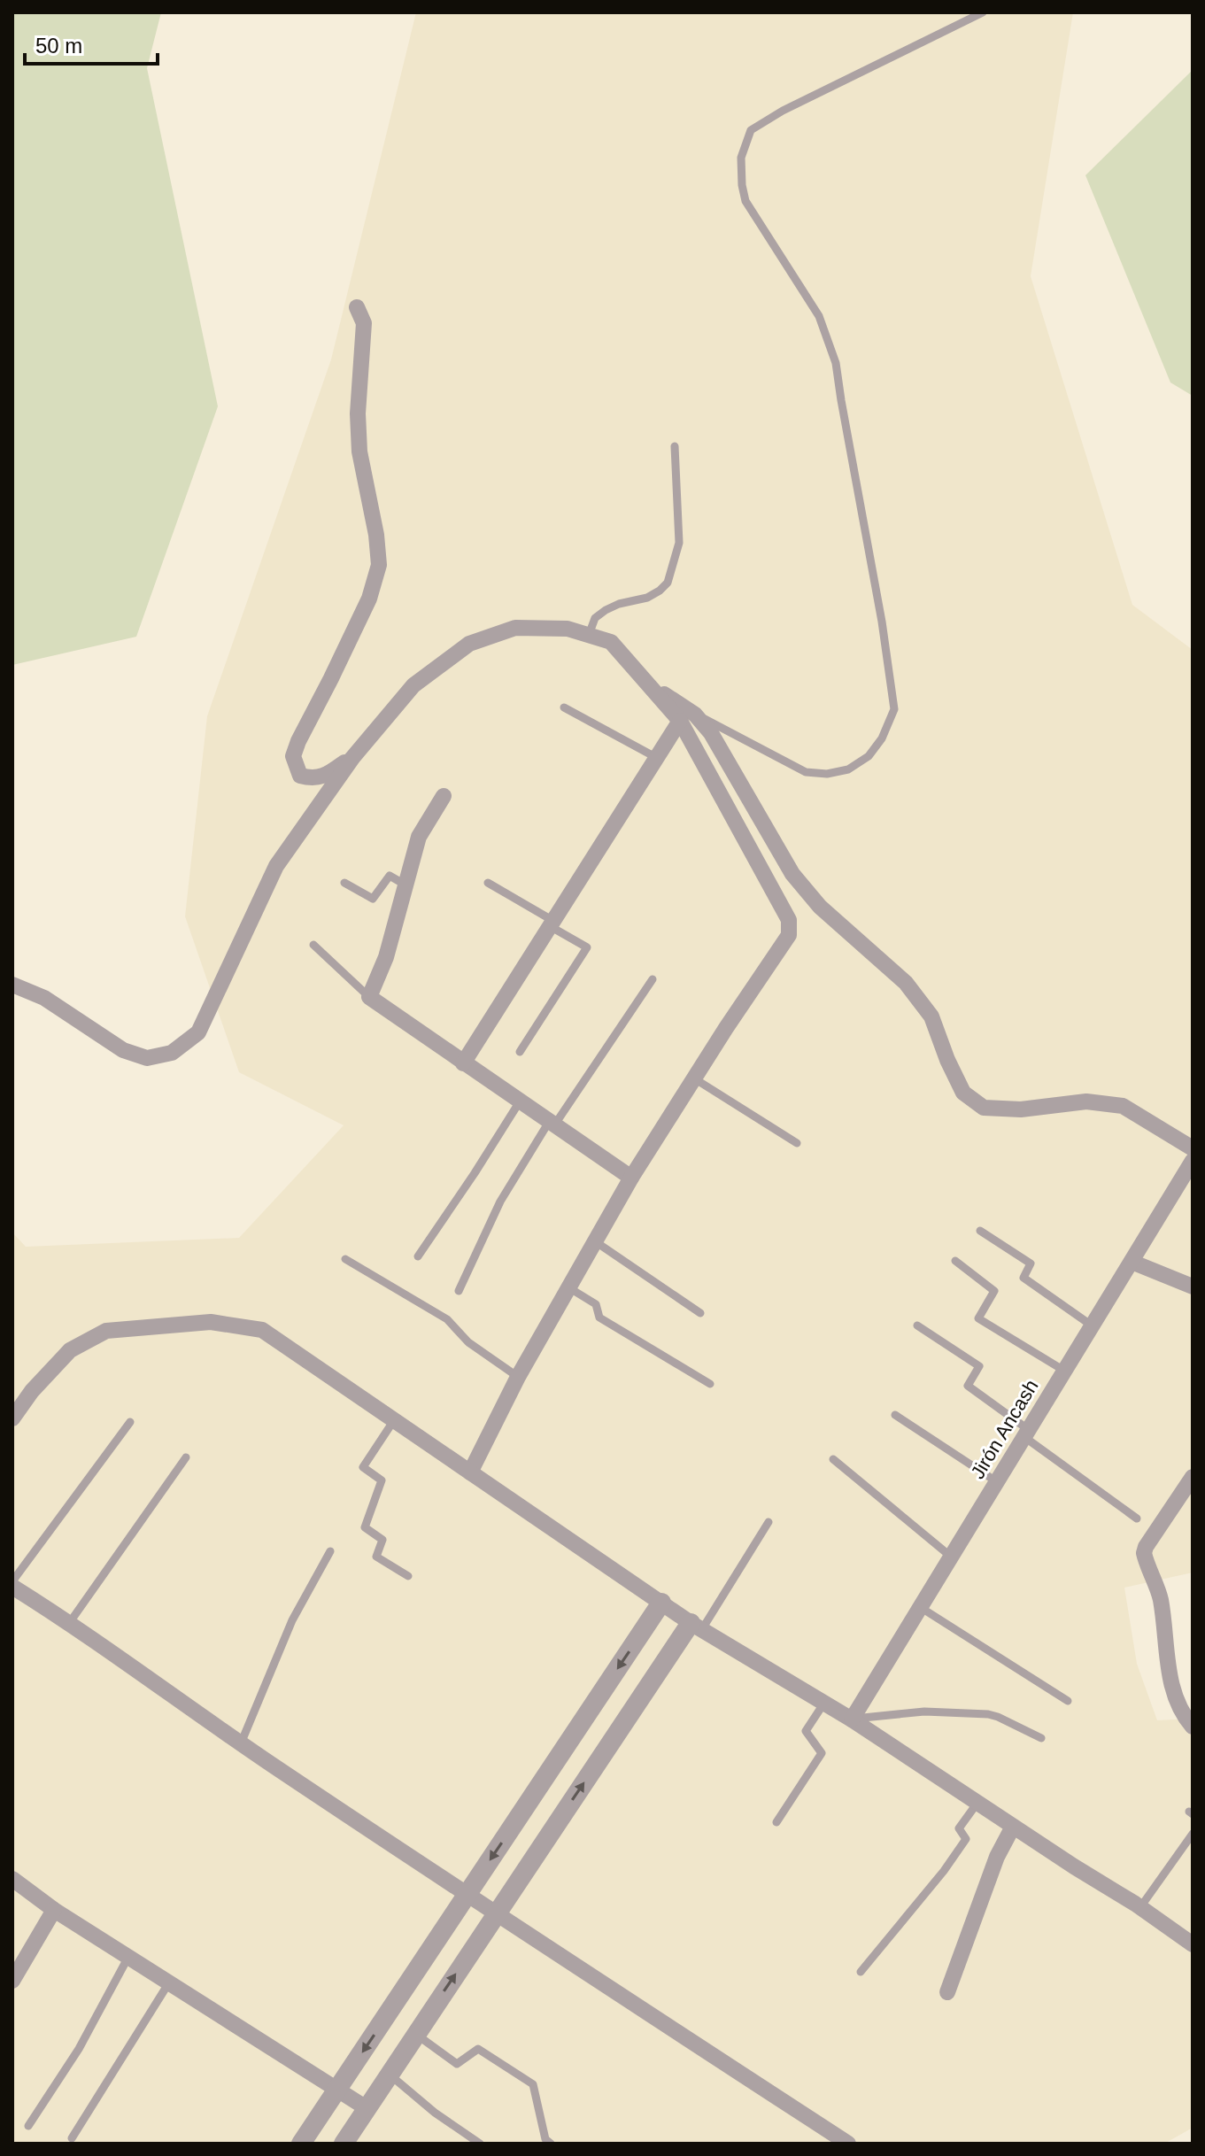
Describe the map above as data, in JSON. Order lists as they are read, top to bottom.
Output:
{
  "streets": {
    "street": ["Jirón Ancash"]
  },
  "scale_bar": "50 m"
}
